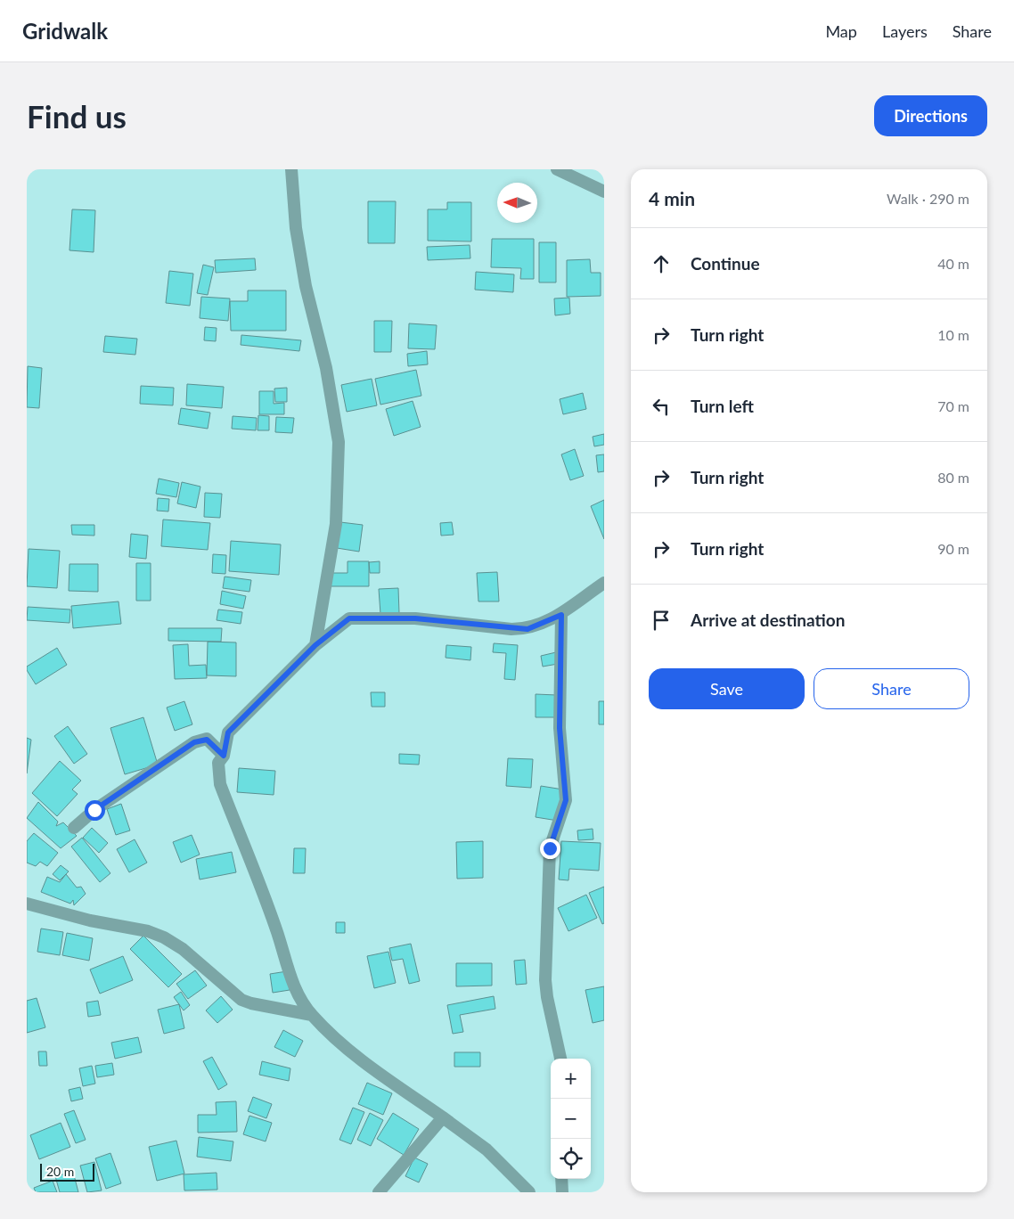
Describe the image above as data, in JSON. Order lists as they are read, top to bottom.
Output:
{
  "scale_bar": "20 m",
  "north": "left",
  "page": {
    "header": "Gridwalk",
    "nav": ["Map", "Layers", "Share"],
    "buttons": [
      "Directions",
      ["Save", "Share"]
    ],
    "title": "Find us",
    "heading": ["4 min", "Walk · 290 m"],
    "list": [
      ["Continue", "40 m"],
      ["Turn right", "10 m"],
      ["Turn left", "70 m"],
      ["Turn right", "80 m"],
      ["Turn right", "90 m"],
      "Arrive at destination"
    ],
    "map_buttons": ["+", "−"],
    "scale": "20 m"
  }
}
